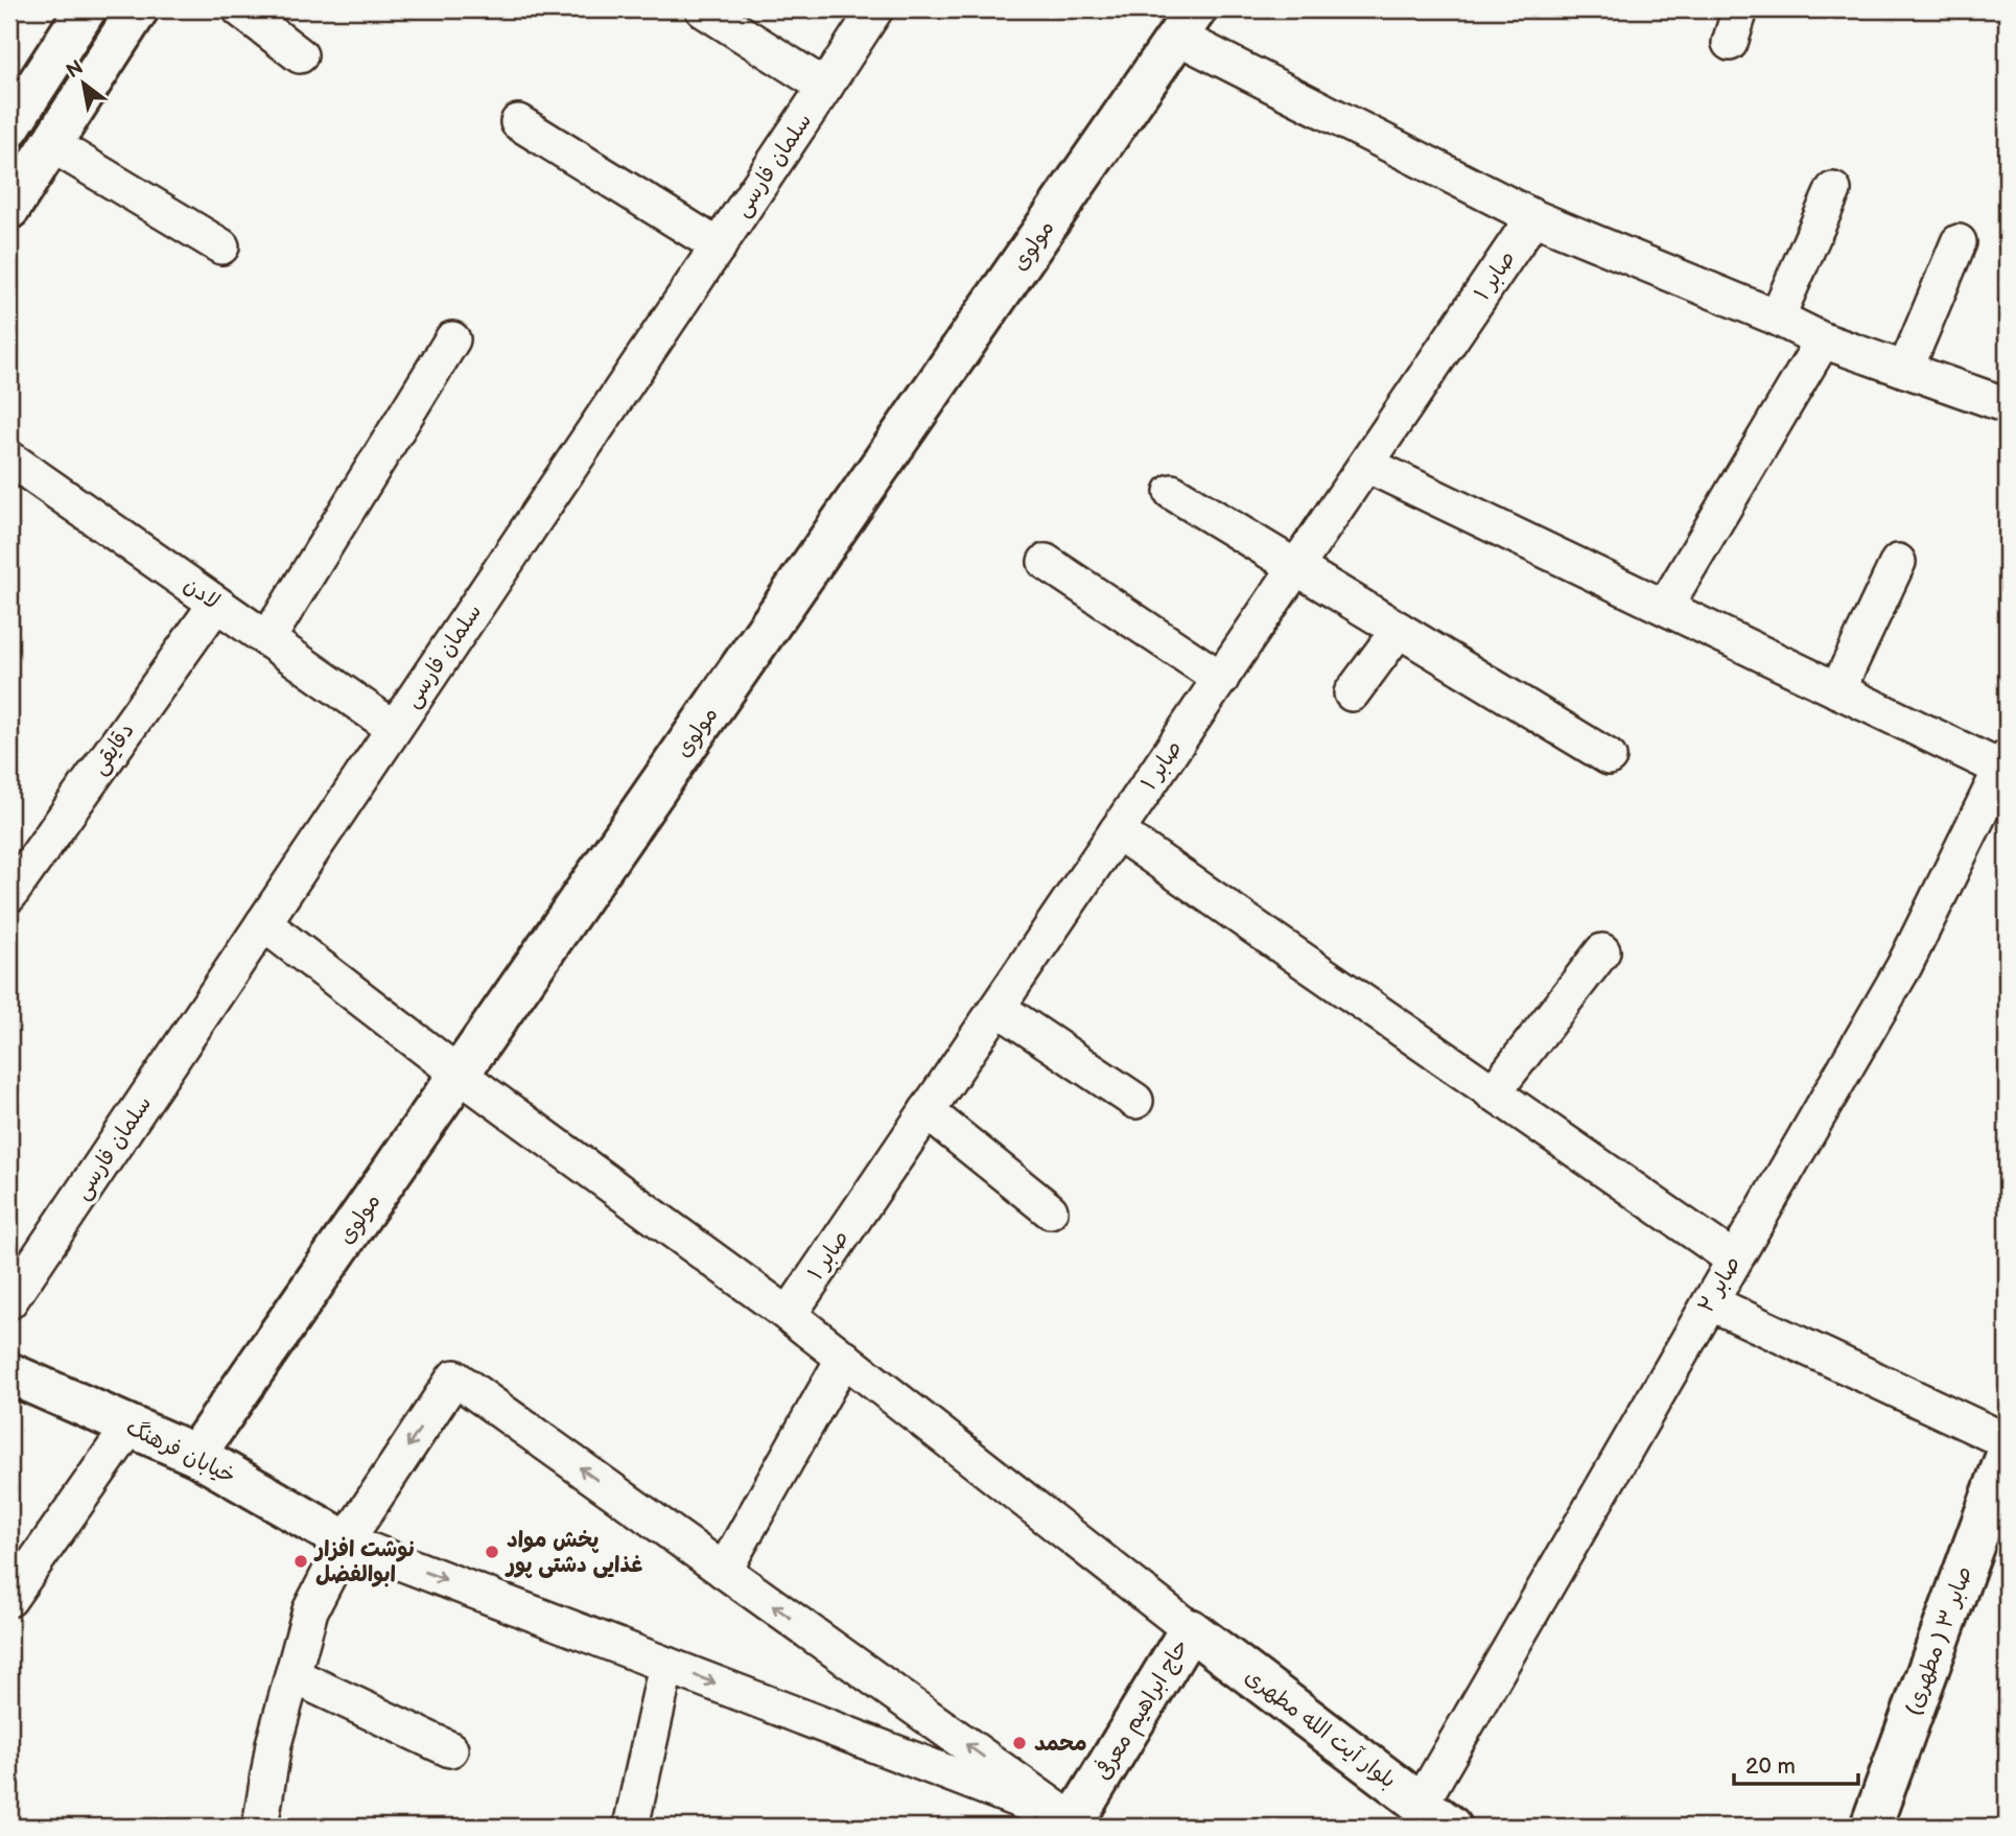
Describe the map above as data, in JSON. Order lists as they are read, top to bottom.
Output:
{
  "streets": {
    "street": [
      "سلمان فارسی",
      "مولوی",
      "صابر ۱",
      "لادن",
      "دقایقی",
      "صابر ۲",
      "خیابان فرهنگ",
      "صابر ۳ ( مطهری)",
      "حاج ابراهیم معرفی",
      "بلوار آیت الله مطهری"
    ]
  },
  "crossings": [
    ["سلمان فارسی", "لادن"],
    ["مولوی", "خیابان فرهنگ"],
    ["لادن", "دقایقی"],
    ["صابر ۲", "بلوار آیت الله مطهری"],
    ["حاج ابراهیم معرفی", "بلوار آیت الله مطهری"]
  ],
  "places": ["پخش مواد غذایی دشتی پور", "نوشت افزار ابوالفضل", "محمد"],
  "scale_bar": "20 m",
  "north": "top left"
}
